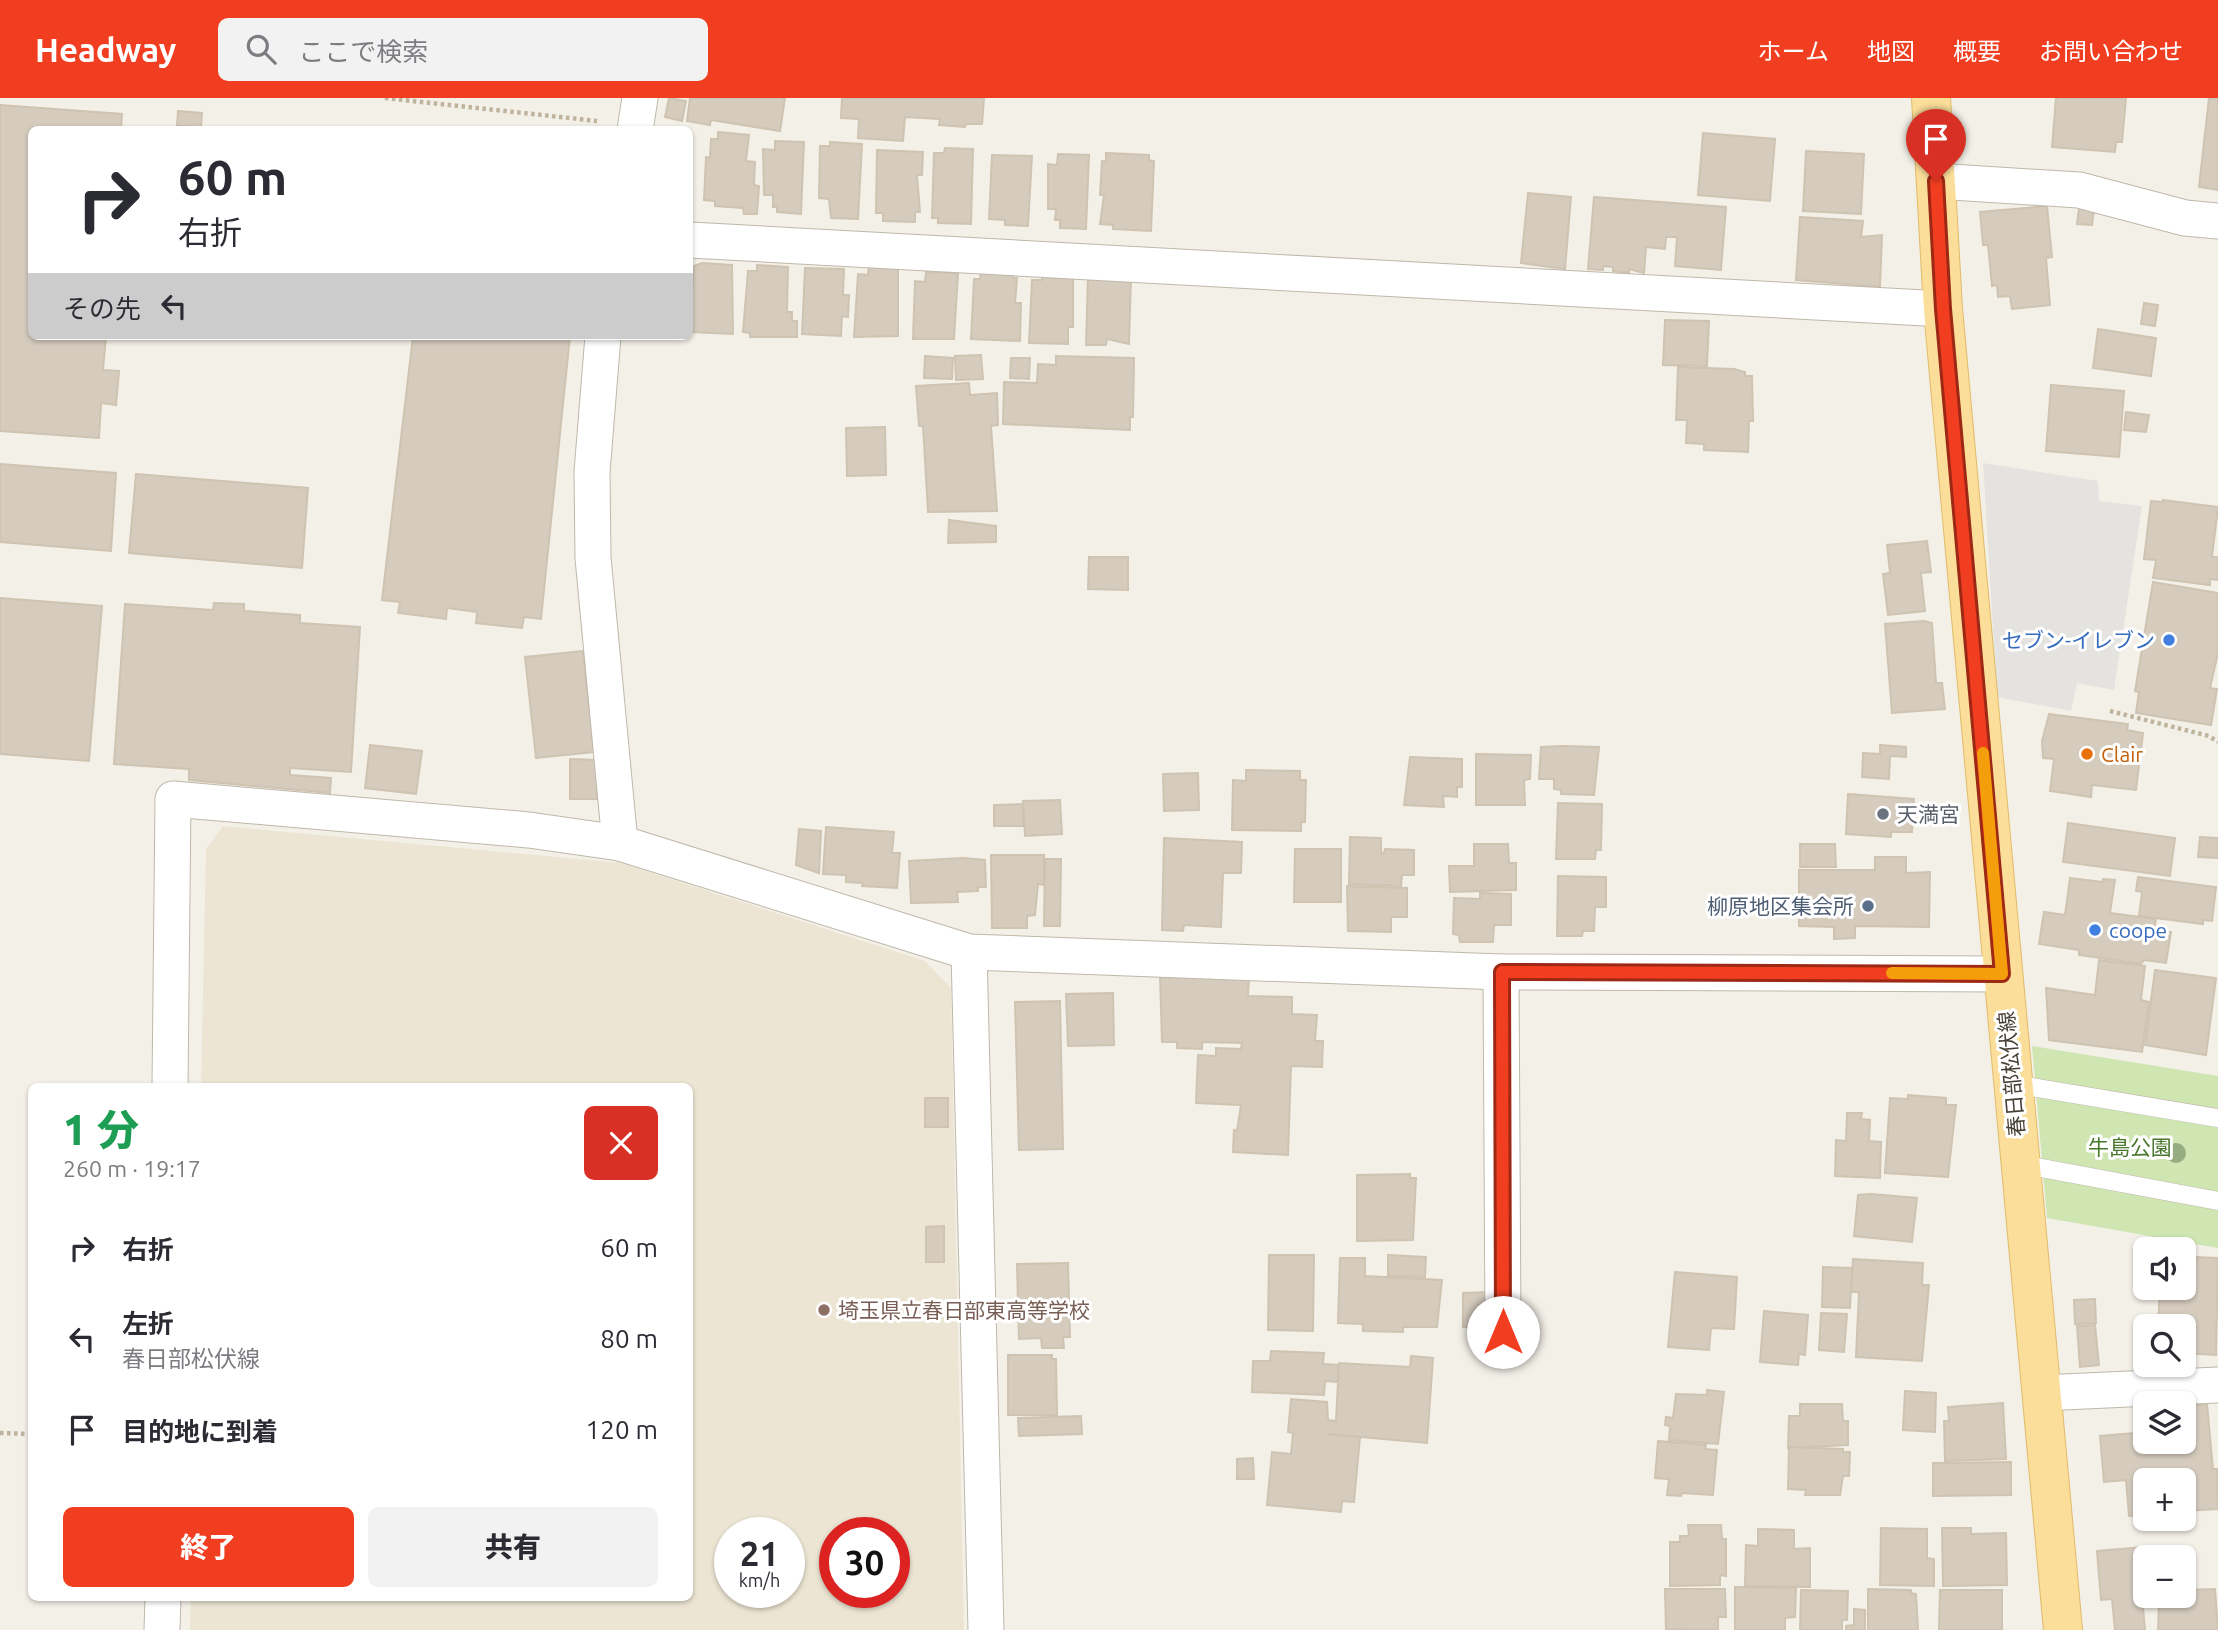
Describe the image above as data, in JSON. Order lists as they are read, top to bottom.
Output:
{
  "streets": {
    "main road": ["春日部松伏線"]
  },
  "parks": ["牛島公園"],
  "places": [
    "セブン-イレブン",
    "Clair",
    "天満宮",
    "柳原地区集会所",
    "coope",
    "埼玉県立春日部東高等学校"
  ],
  "page": {
    "header": "Headway",
    "search": "ここで検索",
    "nav": [
      "ホーム",
      "地図",
      "概要",
      "お問い合わせ"
    ],
    "turn": ["60 m", "右折"],
    "then": "その先",
    "heading": ["1 分", "260 m · 19:17"],
    "list": [
      {
        "name": "右折",
        "value": "60 m"
      },
      {
        "name": "左折",
        "note": "春日部松伏線",
        "value": "80 m"
      },
      {
        "name": "目的地に到着",
        "value": "120 m"
      }
    ],
    "map_buttons": ["+", "−"],
    "buttons": ["終了", "共有"],
    "speed": "21 km/h",
    "limit": "30"
  }
}
